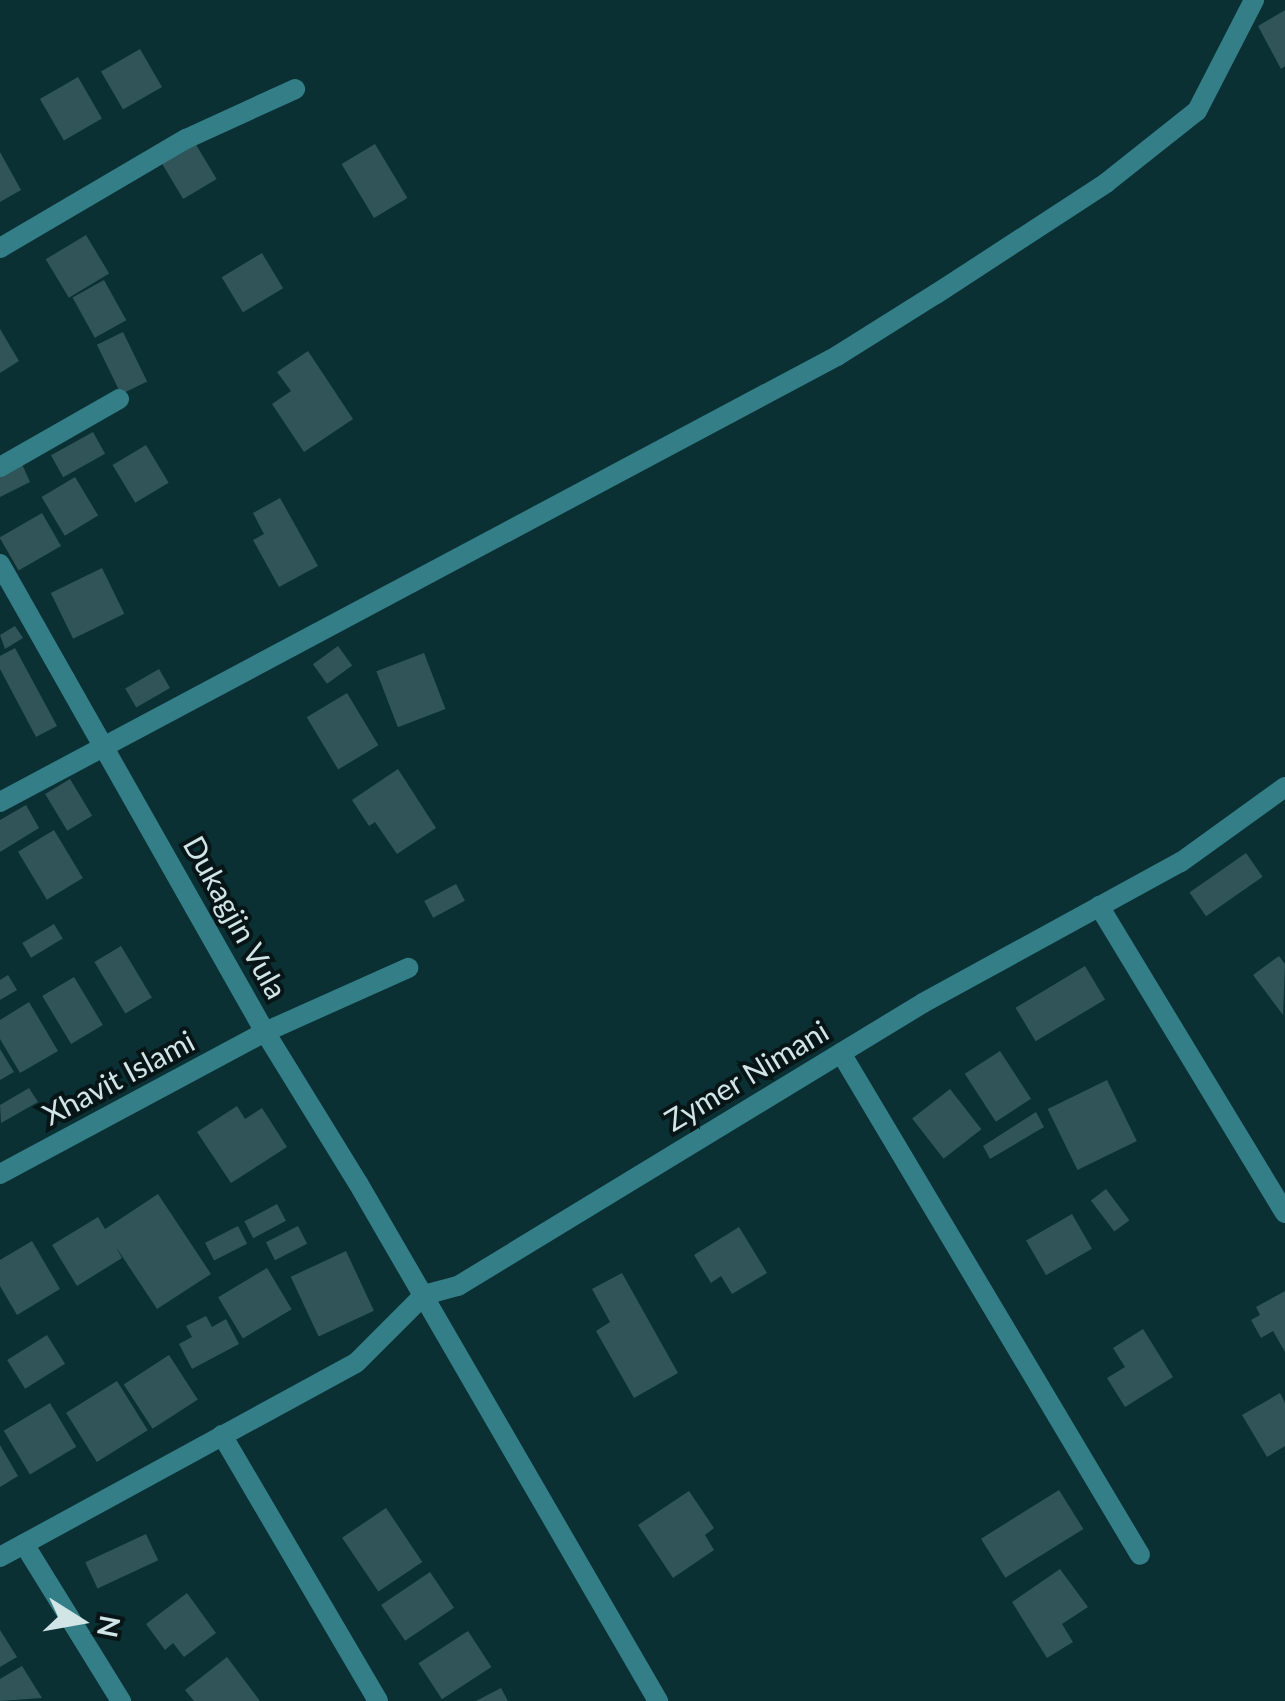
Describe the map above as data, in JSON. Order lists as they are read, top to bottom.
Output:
{
  "streets": {
    "street": ["Dukagjin Vula", "Zymer Nimani", "Xhavit Islami"]
  },
  "crossings": [
    ["Dukagjin Vula", "Zymer Nimani"],
    ["Dukagjin Vula", "Xhavit Islami"]
  ],
  "north": "right"
}
